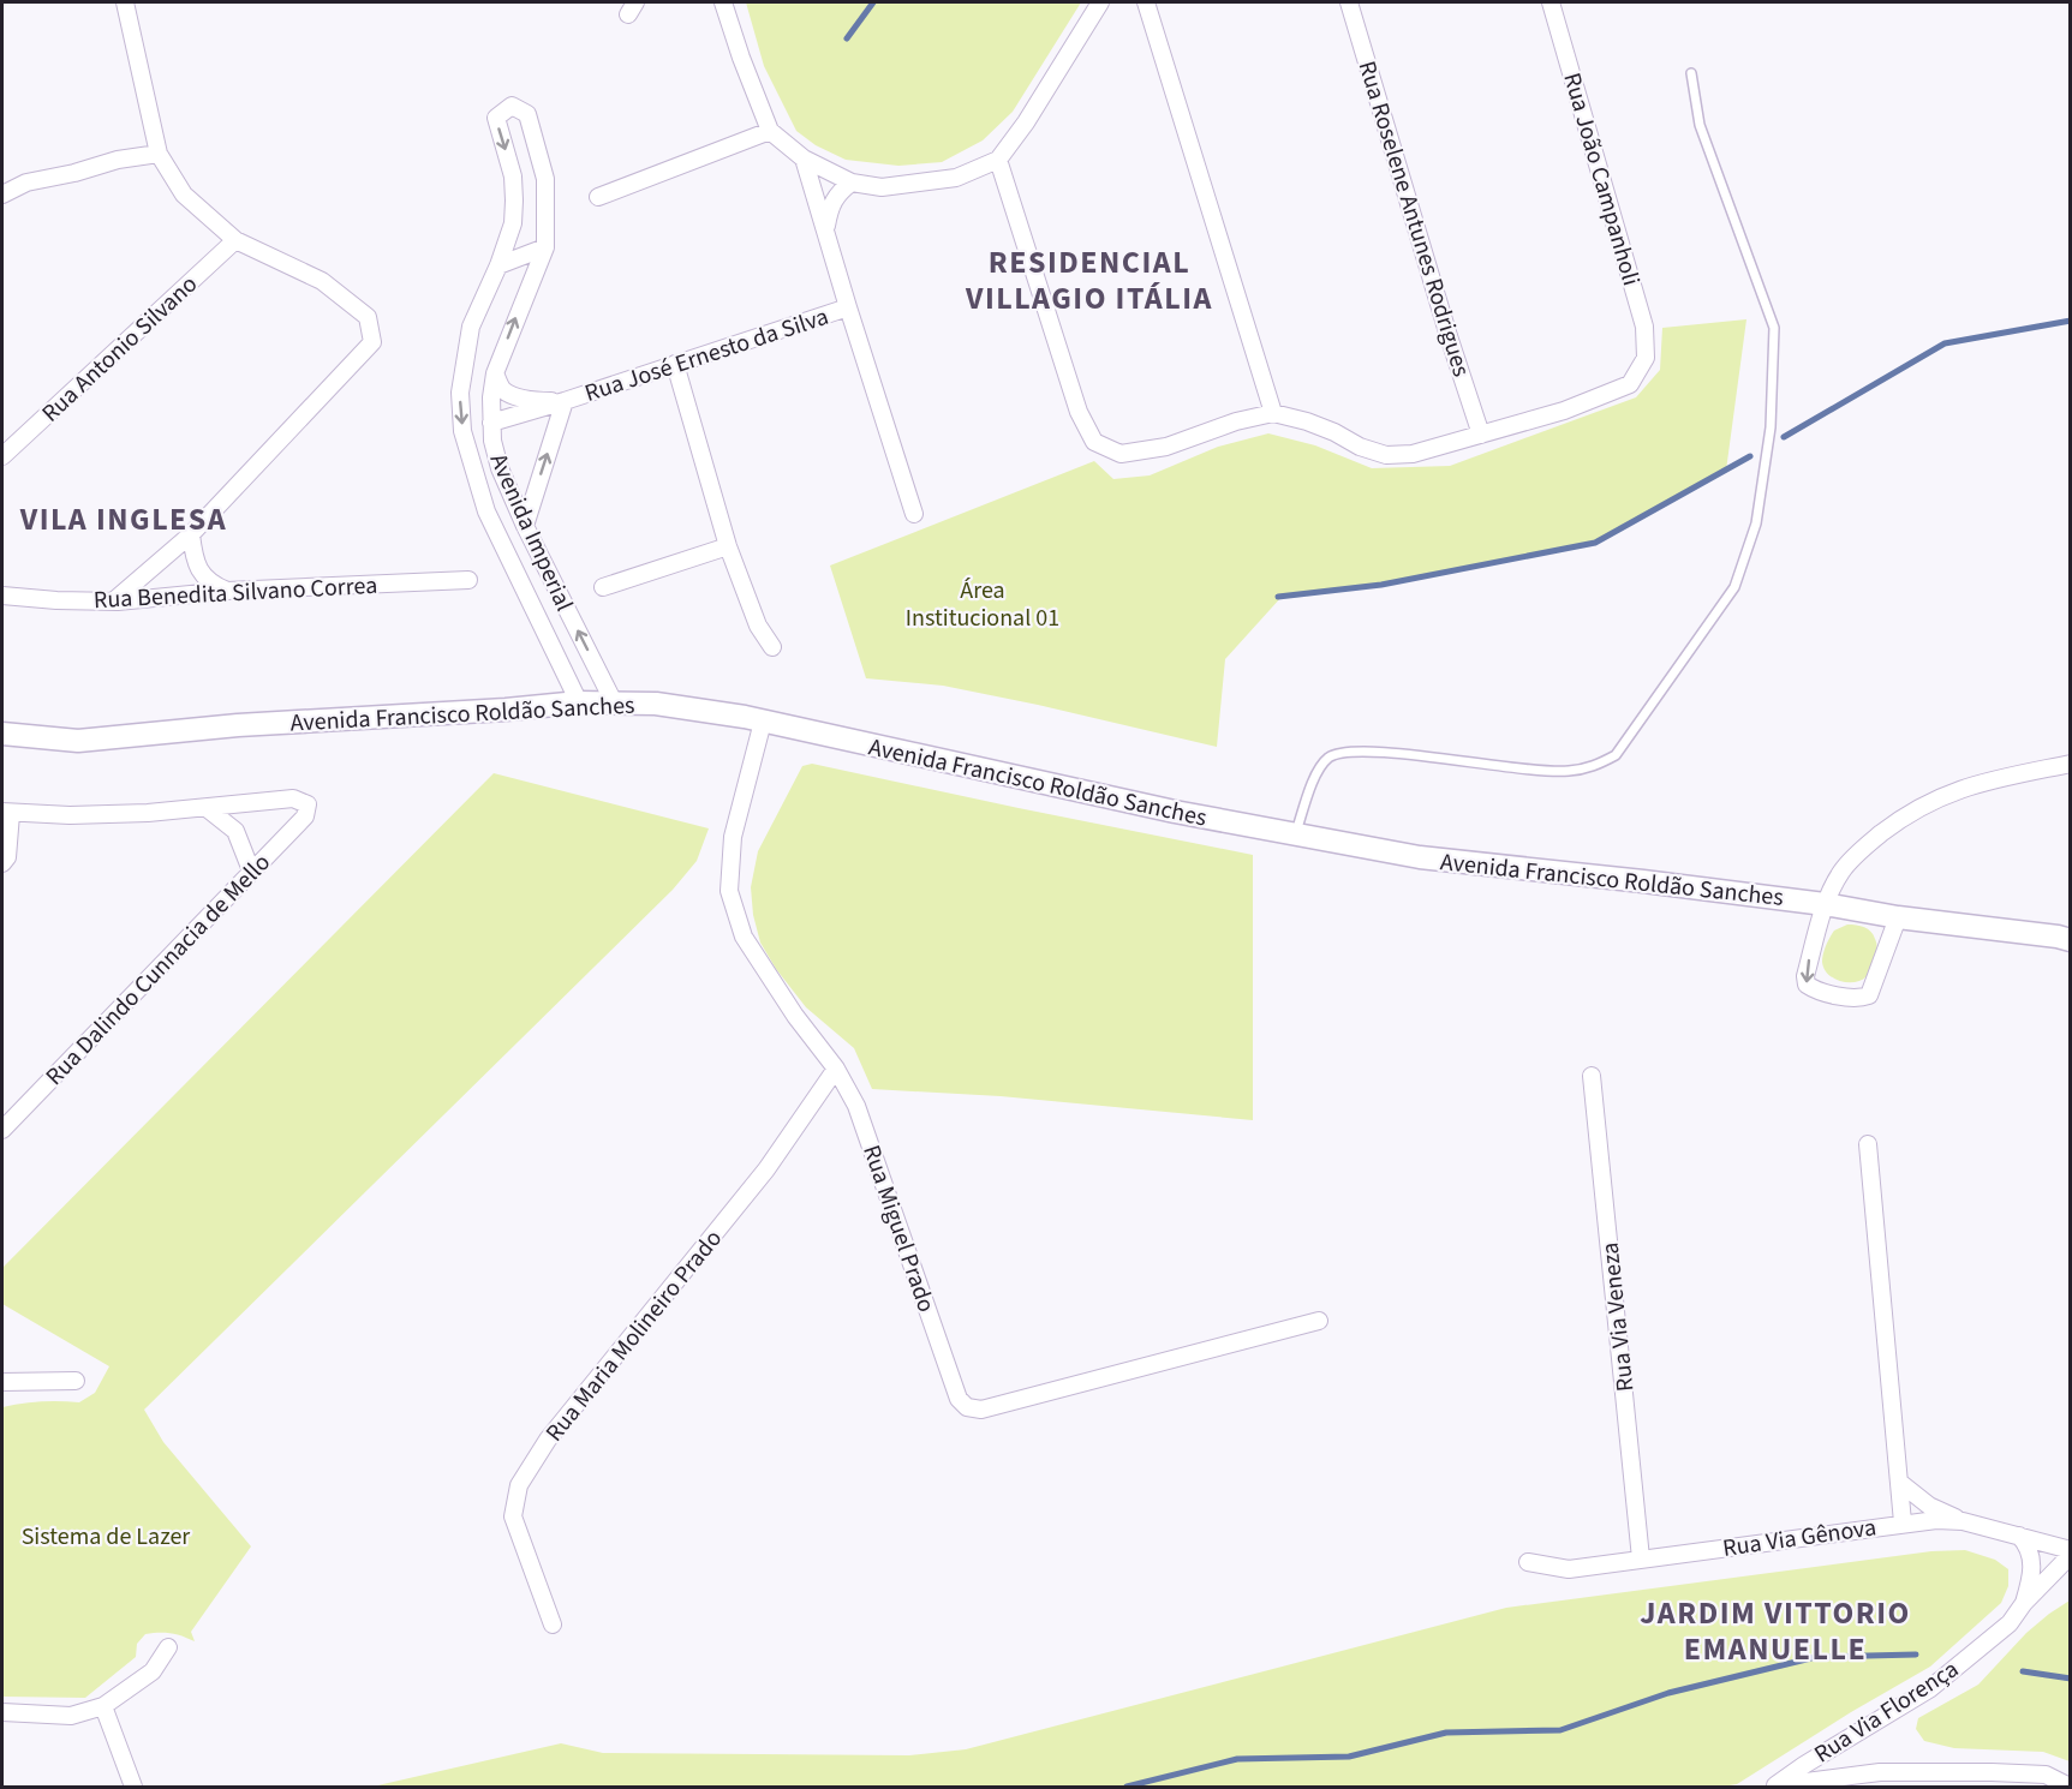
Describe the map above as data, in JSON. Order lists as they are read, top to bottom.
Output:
{
  "streets": {
    "street": [
      "Rua João Campanholi",
      "Rua Roselene Antunes Rodrigues",
      "Rua Antonio Silvano",
      "Rua José Ernesto da Silva",
      "Avenida Imperial",
      "Rua Benedita Silvano Correa",
      "Avenida Francisco Roldão Sanches",
      "Rua Dalindo Cunnacia de Mello",
      "Rua Miguel Prado",
      "Rua Via Veneza",
      "Rua Maria Molineiro Prado",
      "Rua Via Gênova",
      "Rua Via Florença"
    ]
  },
  "crossings": [
    ["Rua João Campanholi", "Rua Roselene Antunes Rodrigues"],
    ["Rua José Ernesto da Silva", "Avenida Imperial"],
    ["Avenida Imperial", "Avenida Francisco Roldão Sanches"],
    ["Avenida Francisco Roldão Sanches", "Rua Miguel Prado"],
    ["Rua Miguel Prado", "Rua Maria Molineiro Prado"],
    ["Rua Via Veneza", "Rua Via Gênova"],
    ["Rua Via Gênova", "Rua Via Florença"]
  ],
  "districts": ["RESIDENCIAL VILLAGIO ITÁLIA", "VILA INGLESA", "JARDIM VITTORIO EMANUELLE"],
  "parks": ["Área Institucional 01", "Sistema de Lazer"]
}
